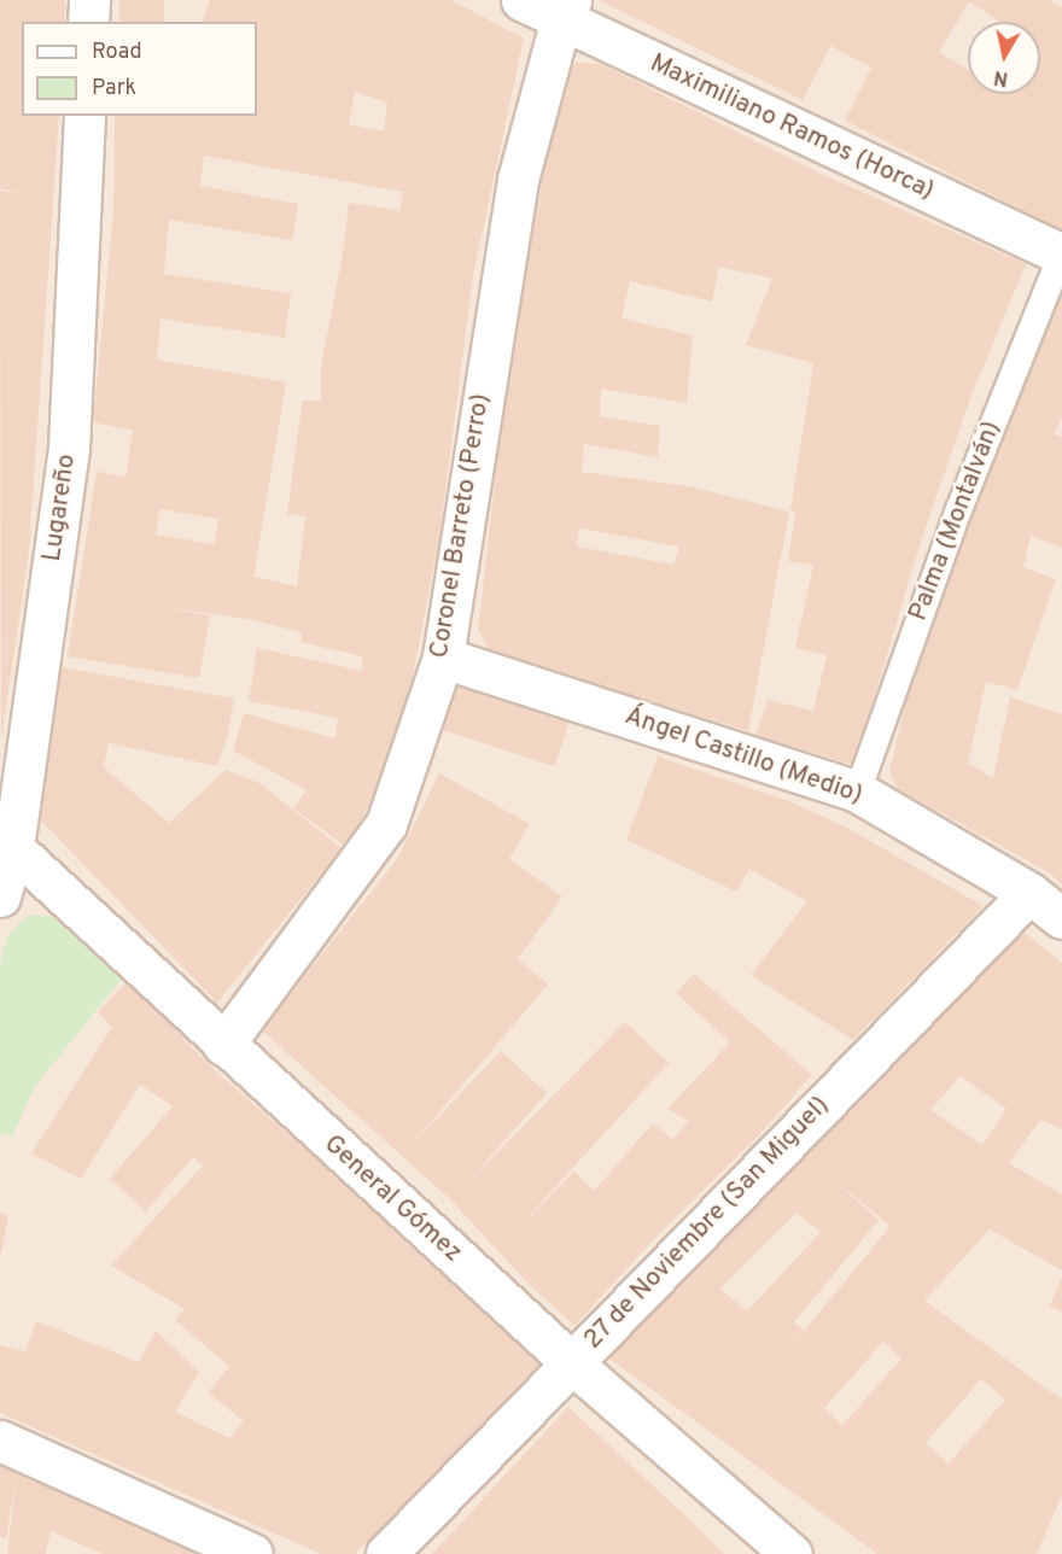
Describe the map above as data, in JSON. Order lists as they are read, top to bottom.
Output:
{
  "streets": {
    "street": [
      "Maximiliano Ramos (Horca)",
      "Lugareño",
      "Coronel Barreto (Perro)",
      "Ángel Castillo (Medio)",
      "General Gómez",
      "27 de Noviembre (San Miguel)"
    ],
    "lane": ["Palma (Montalván)"]
  },
  "crossings": [
    ["Maximiliano Ramos (Horca)", "Palma (Montalván)"],
    ["Maximiliano Ramos (Horca)", "Coronel Barreto (Perro)"],
    ["Lugareño", "General Gómez"],
    ["Palma (Montalván)", "Ángel Castillo (Medio)"],
    ["Coronel Barreto (Perro)", "Ángel Castillo (Medio)"],
    ["Coronel Barreto (Perro)", "General Gómez"],
    ["Ángel Castillo (Medio)", "27 de Noviembre (San Miguel)"],
    ["General Gómez", "27 de Noviembre (San Miguel)"]
  ],
  "legend": ["Road", "Park"],
  "north": "bottom"
}
